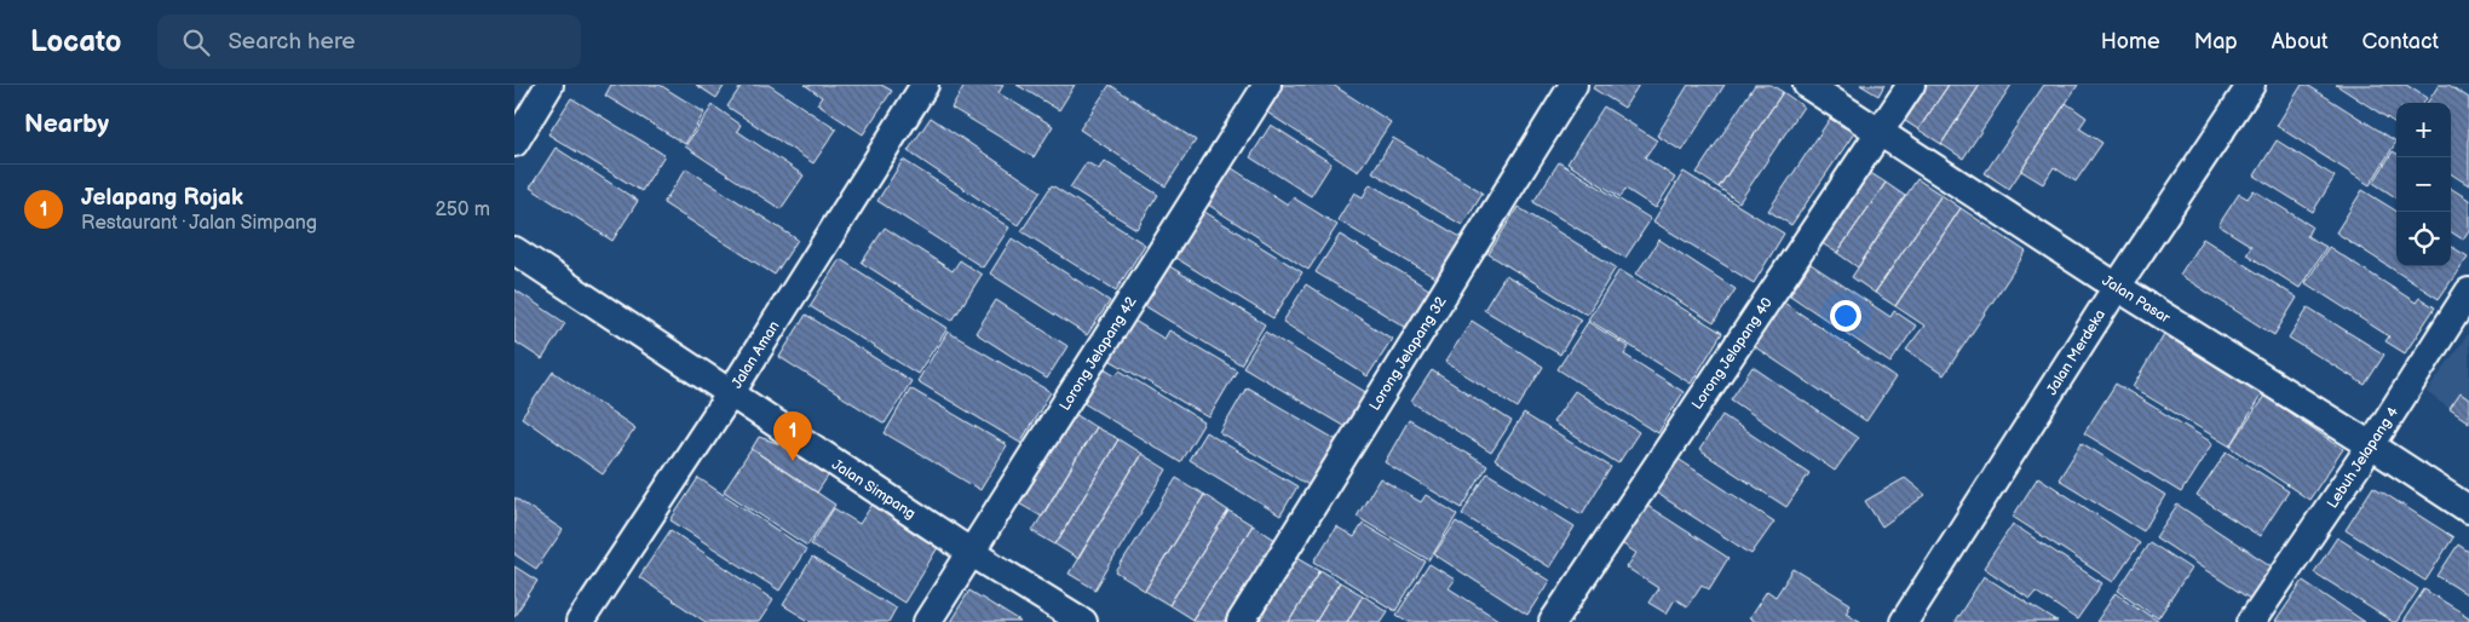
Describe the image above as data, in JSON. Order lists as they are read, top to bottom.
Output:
{
  "streets": {
    "street": [
      "Jalan Pasar",
      "Jalan Merdeka",
      "Lorong Jelapang 42",
      "Lorong Jelapang 32",
      "Lorong Jelapang 40",
      "Jalan Aman",
      "Lebuh Jelapang 4",
      "Jalan Simpang"
    ]
  },
  "crossings": [
    ["Jalan Pasar", "Jalan Merdeka"],
    ["Jalan Pasar", "Lorong Jelapang 40"],
    ["Jalan Pasar", "Lebuh Jelapang 4"],
    ["Lorong Jelapang 42", "Jalan Simpang"],
    ["Jalan Aman", "Jalan Simpang"]
  ],
  "page": {
    "header": "Locato",
    "search": "Search here",
    "nav": [
      "Home",
      "Map",
      "About",
      "Contact"
    ],
    "heading": "Nearby",
    "map_buttons": ["+", "−"],
    "list": [
      {
        "mark": "1",
        "name": "Jelapang Rojak",
        "note": "Restaurant · Jalan Simpang",
        "value": "250 m"
      }
    ],
    "pins": "1"
  }
}
